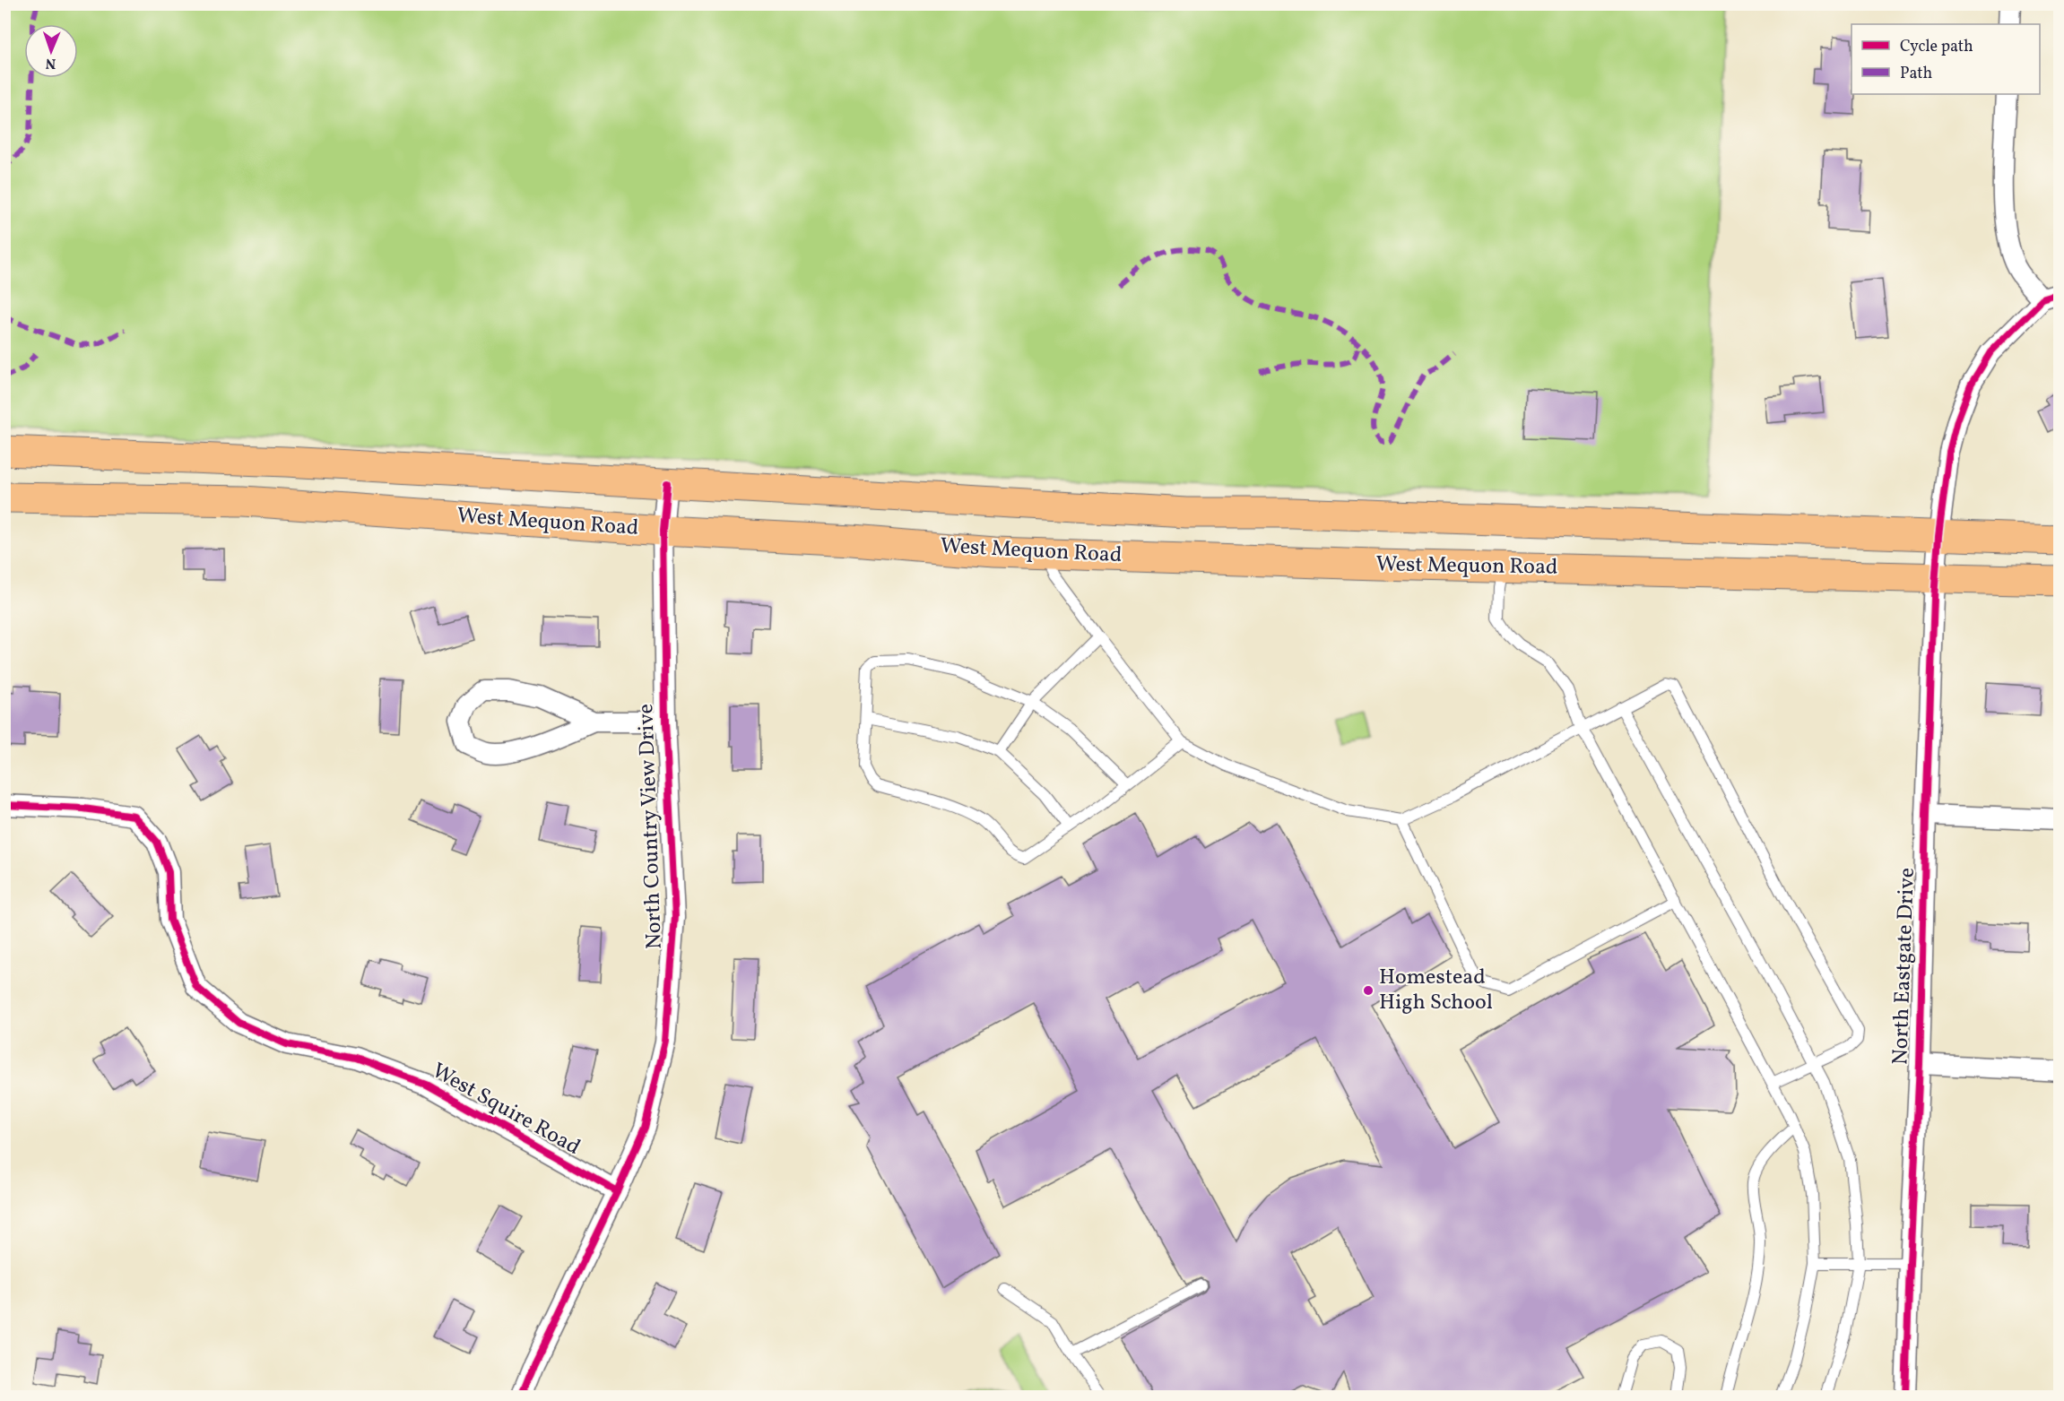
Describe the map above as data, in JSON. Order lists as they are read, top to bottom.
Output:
{
  "streets": {
    "main road": ["West Mequon Road"],
    "street": ["North Country View Drive", "North Eastgate Drive", "West Squire Road"]
  },
  "crossings": [
    ["West Mequon Road", "North Country View Drive"],
    ["West Mequon Road", "North Eastgate Drive"],
    ["North Country View Drive", "West Squire Road"]
  ],
  "places": ["Homestead High School"],
  "legend": ["Cycle path", "Path"],
  "north": "bottom"
}
